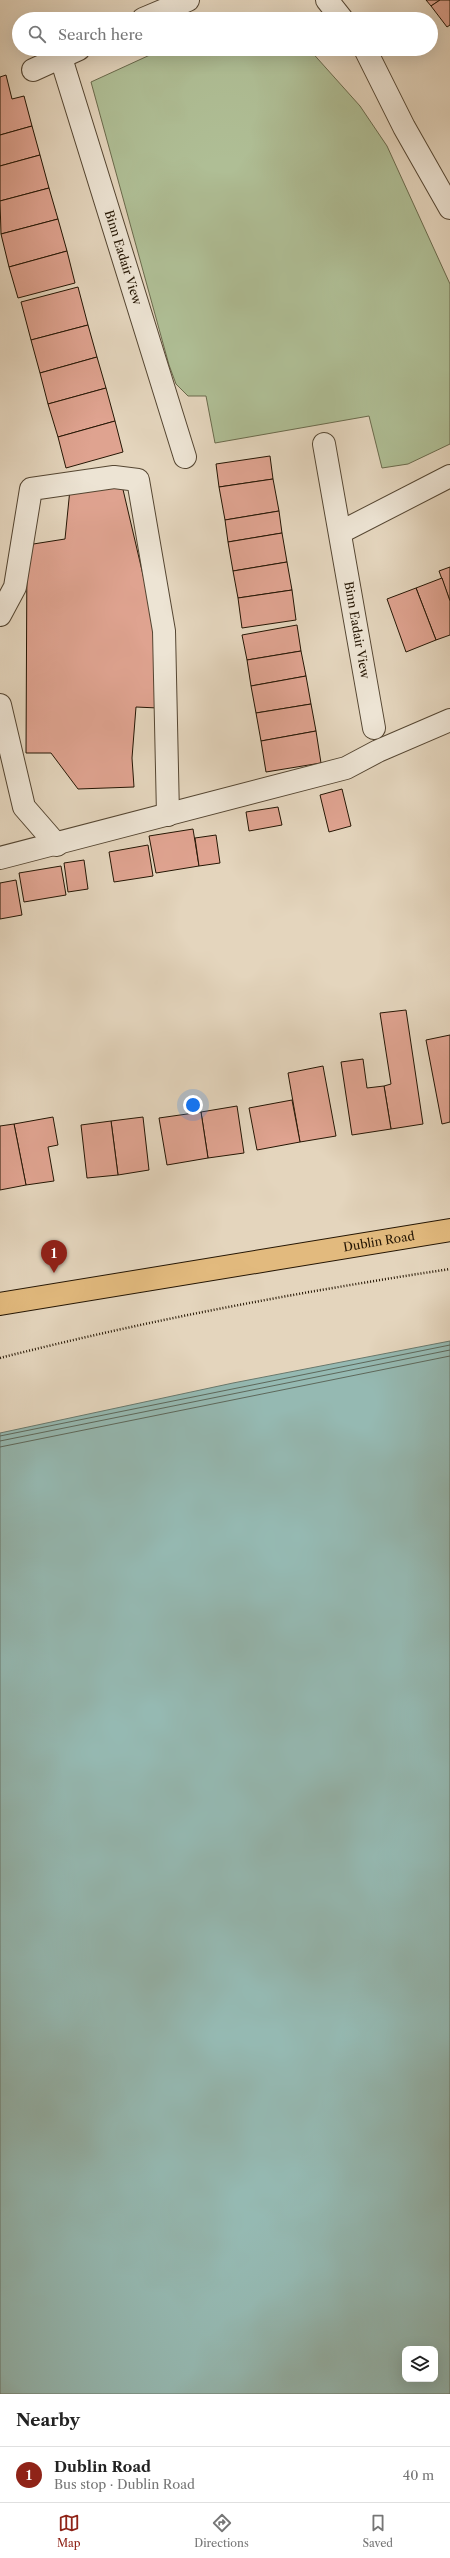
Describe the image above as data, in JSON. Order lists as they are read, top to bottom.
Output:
{
  "streets": {
    "main road": ["Dublin Road"],
    "street": ["Binn Eadair View"]
  },
  "page": {
    "search": "Search here",
    "pins": "1",
    "heading": "Nearby",
    "list": [
      {
        "mark": "1",
        "name": "Dublin Road",
        "note": "Bus stop · Dublin Road",
        "value": "40 m"
      }
    ],
    "nav": ["Map", "Directions", "Saved"]
  }
}
